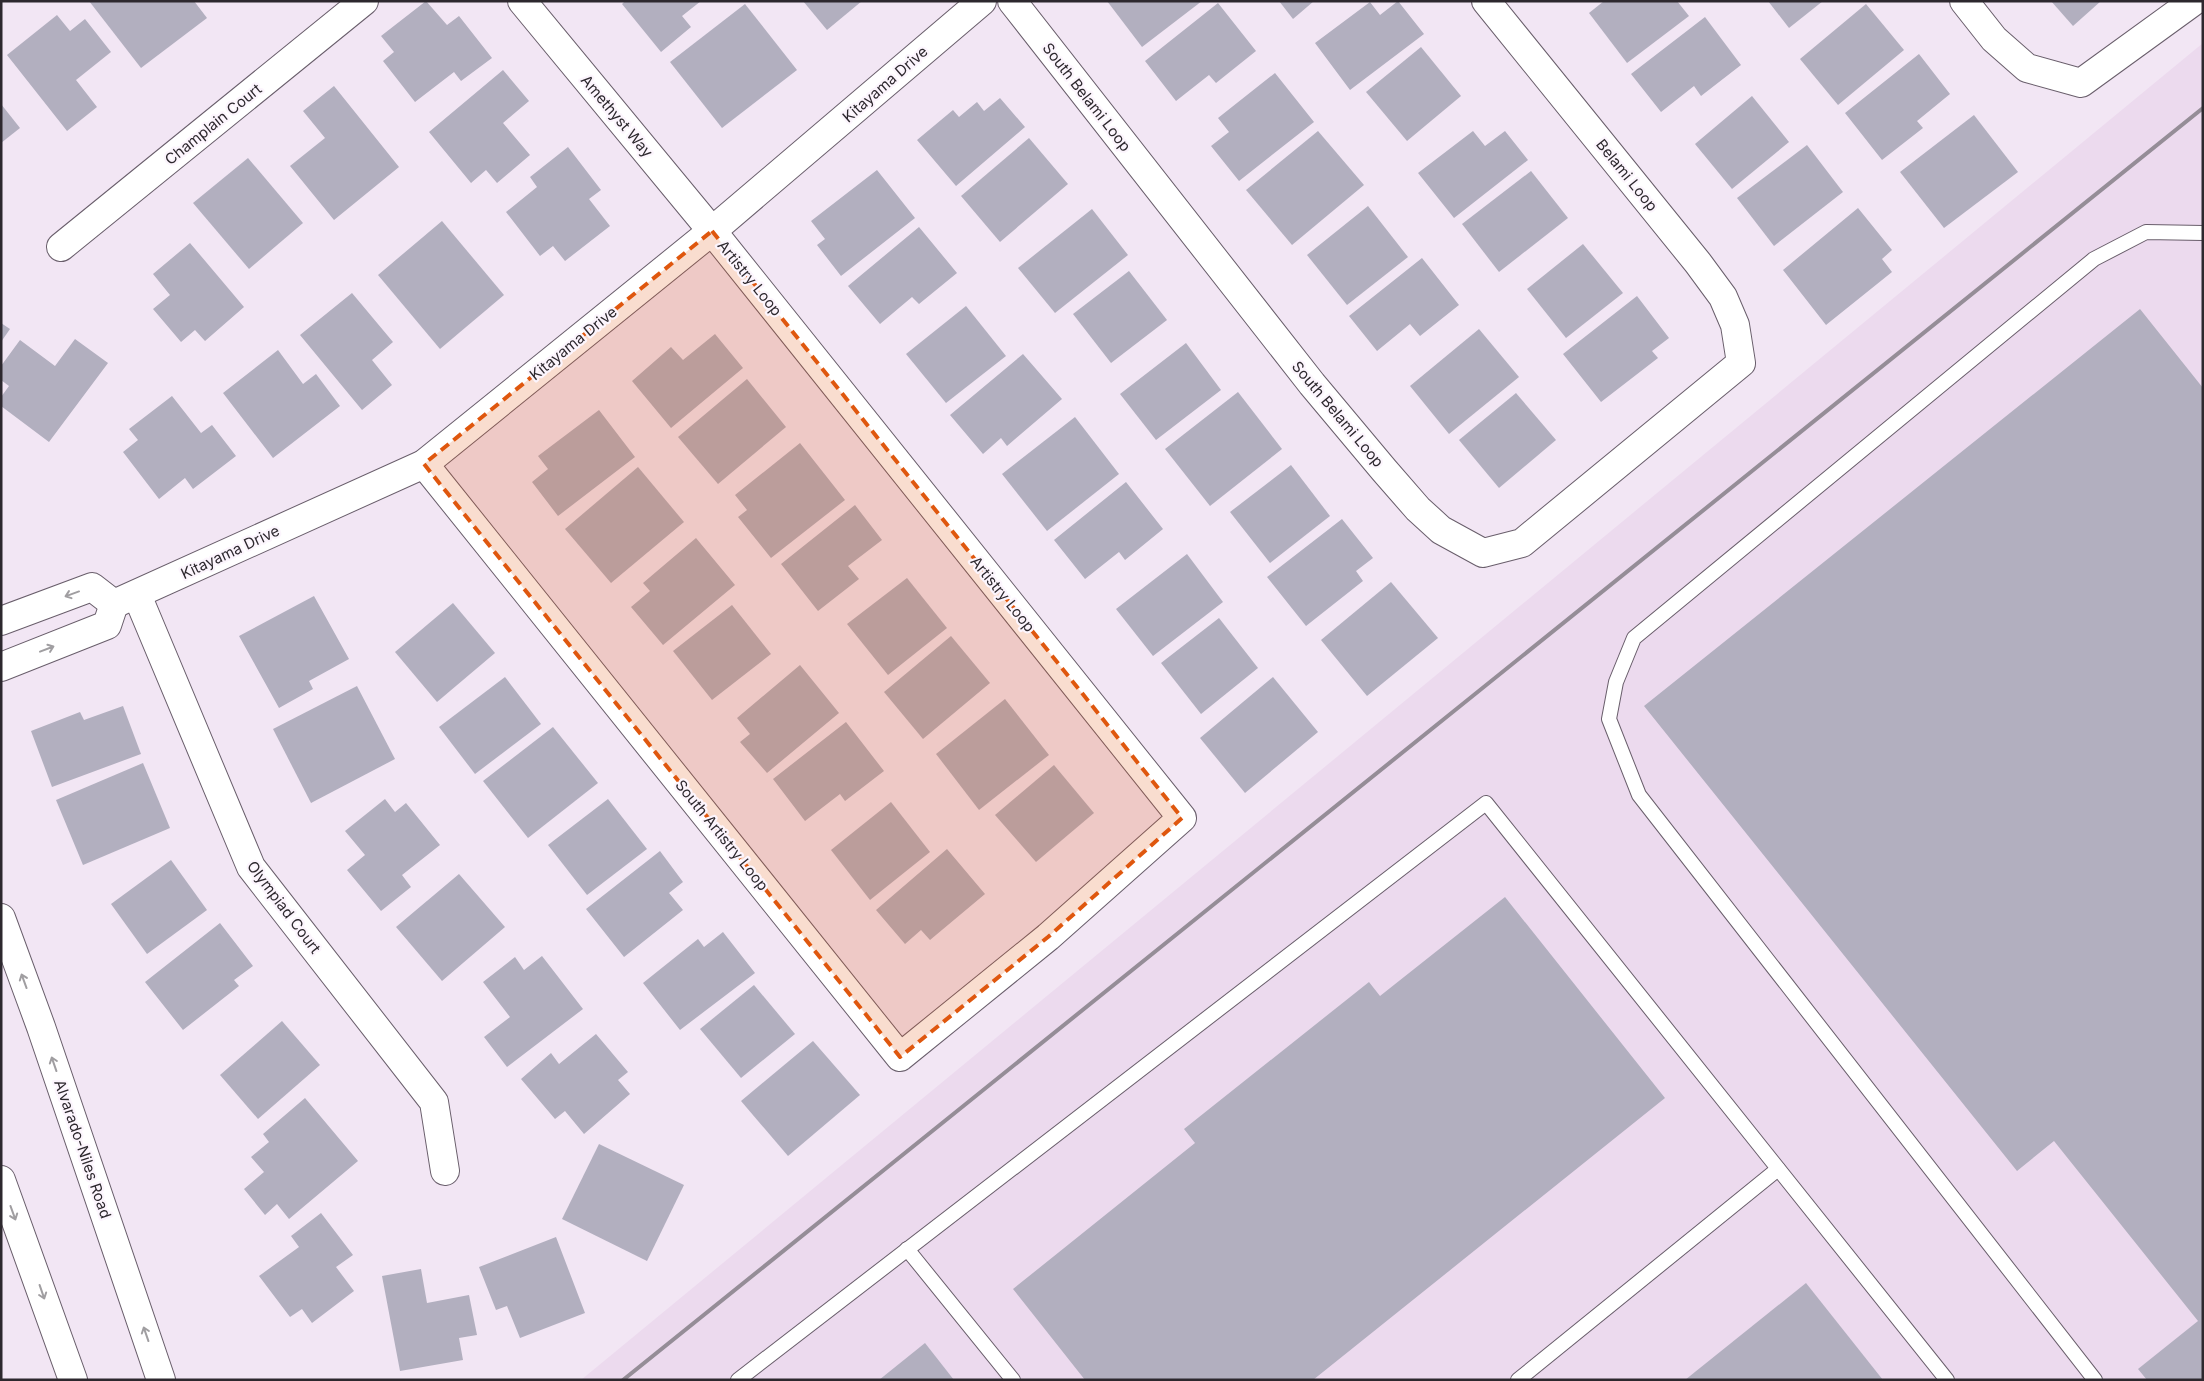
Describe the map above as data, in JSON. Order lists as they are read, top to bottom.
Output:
{
  "streets": {
    "street": [
      "Kitayama Drive",
      "South Belami Loop",
      "Amethyst Way",
      "Champlain Court",
      "Belami Loop",
      "Artistry Loop",
      "South Artistry Loop",
      "Olympiad Court",
      "Alvarado-Niles Road"
    ]
  },
  "crossings": [
    ["Kitayama Drive", "Amethyst Way"],
    ["Kitayama Drive", "Artistry Loop"],
    ["Kitayama Drive", "South Artistry Loop"],
    ["Kitayama Drive", "Olympiad Court"],
    ["South Belami Loop", "Belami Loop"],
    ["Amethyst Way", "Artistry Loop"],
    ["Artistry Loop", "South Artistry Loop"]
  ]
}
